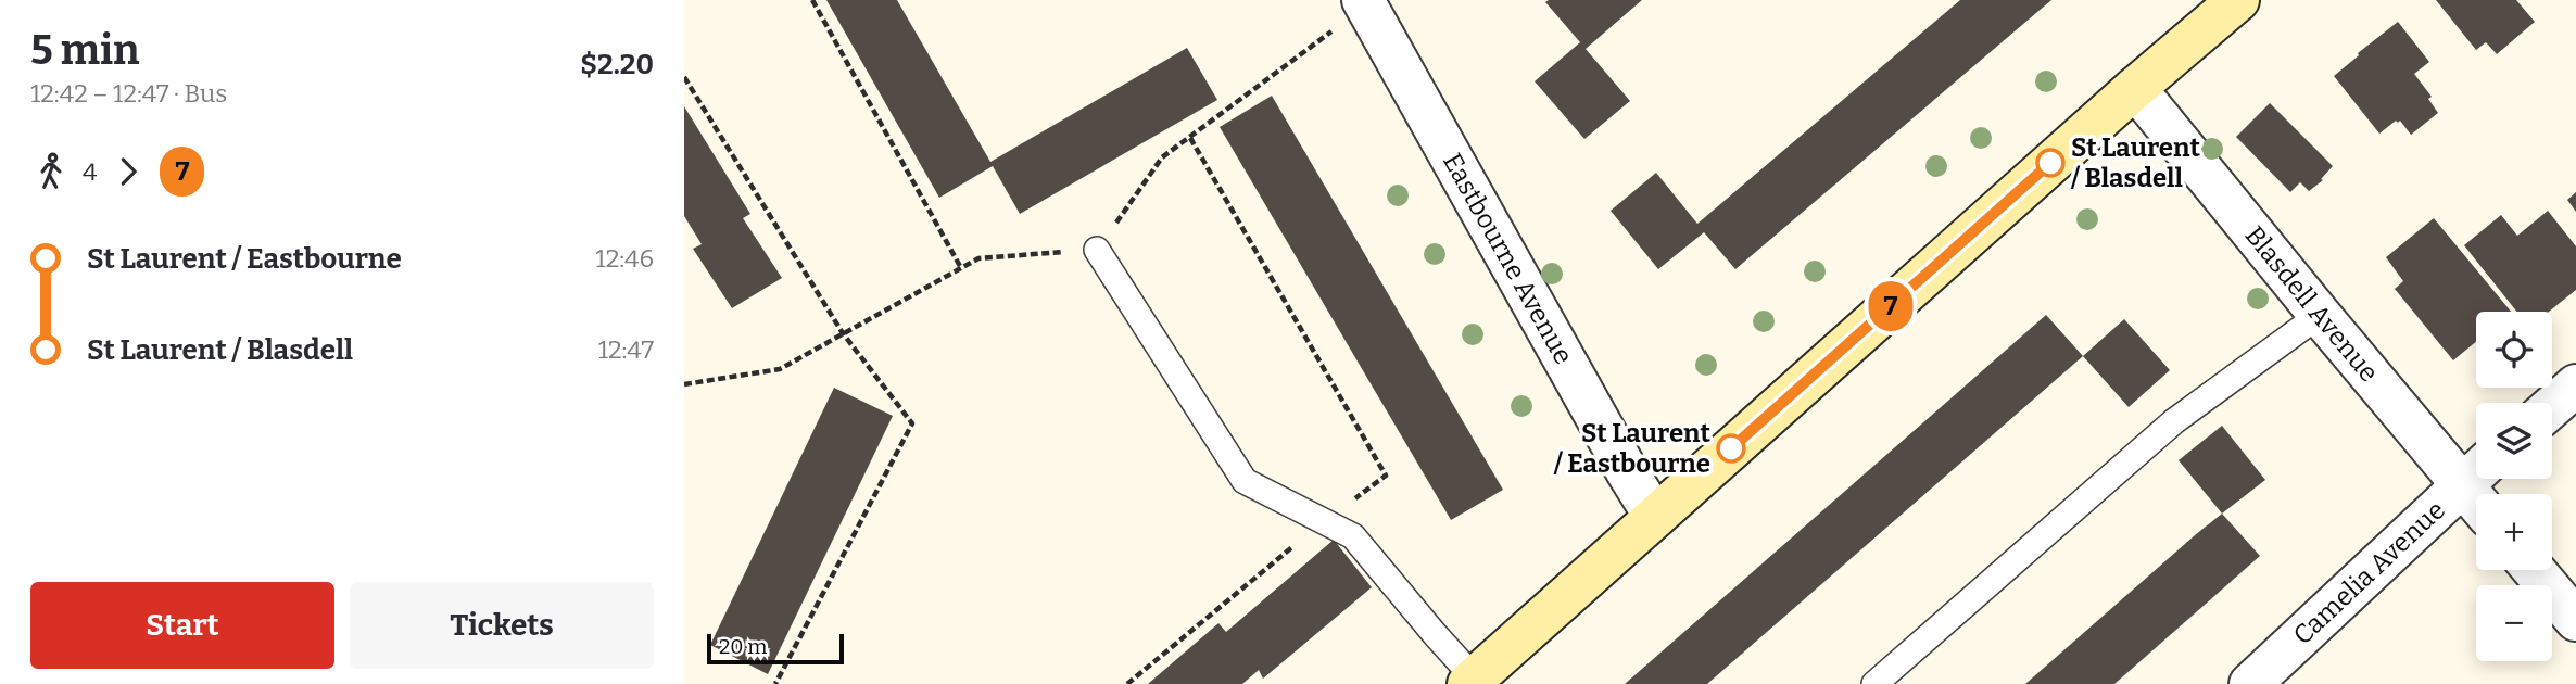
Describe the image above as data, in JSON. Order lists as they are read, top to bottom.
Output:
{
  "streets": {
    "street": ["Eastbourne Avenue", "Blasdell Avenue", "Camelia Avenue"]
  },
  "crossings": [
    ["Blasdell Avenue", "Camelia Avenue"]
  ],
  "places": ["St Laurent / Blasdell", "St Laurent / Eastbourne"],
  "lines": ["bus line 7"],
  "scale_bar": "20 m",
  "page": {
    "heading": ["5 min", "12:42 – 12:47 · Bus", "$2.20"],
    "on_map": "7",
    "legs": ["4", "7"],
    "list": [
      {
        "name": "St Laurent / Eastbourne",
        "value": "12:46"
      },
      {
        "name": "St Laurent / Blasdell",
        "value": "12:47"
      }
    ],
    "map_buttons": ["+", "−"],
    "buttons": ["Start", "Tickets"],
    "scale": "20 m"
  }
}
